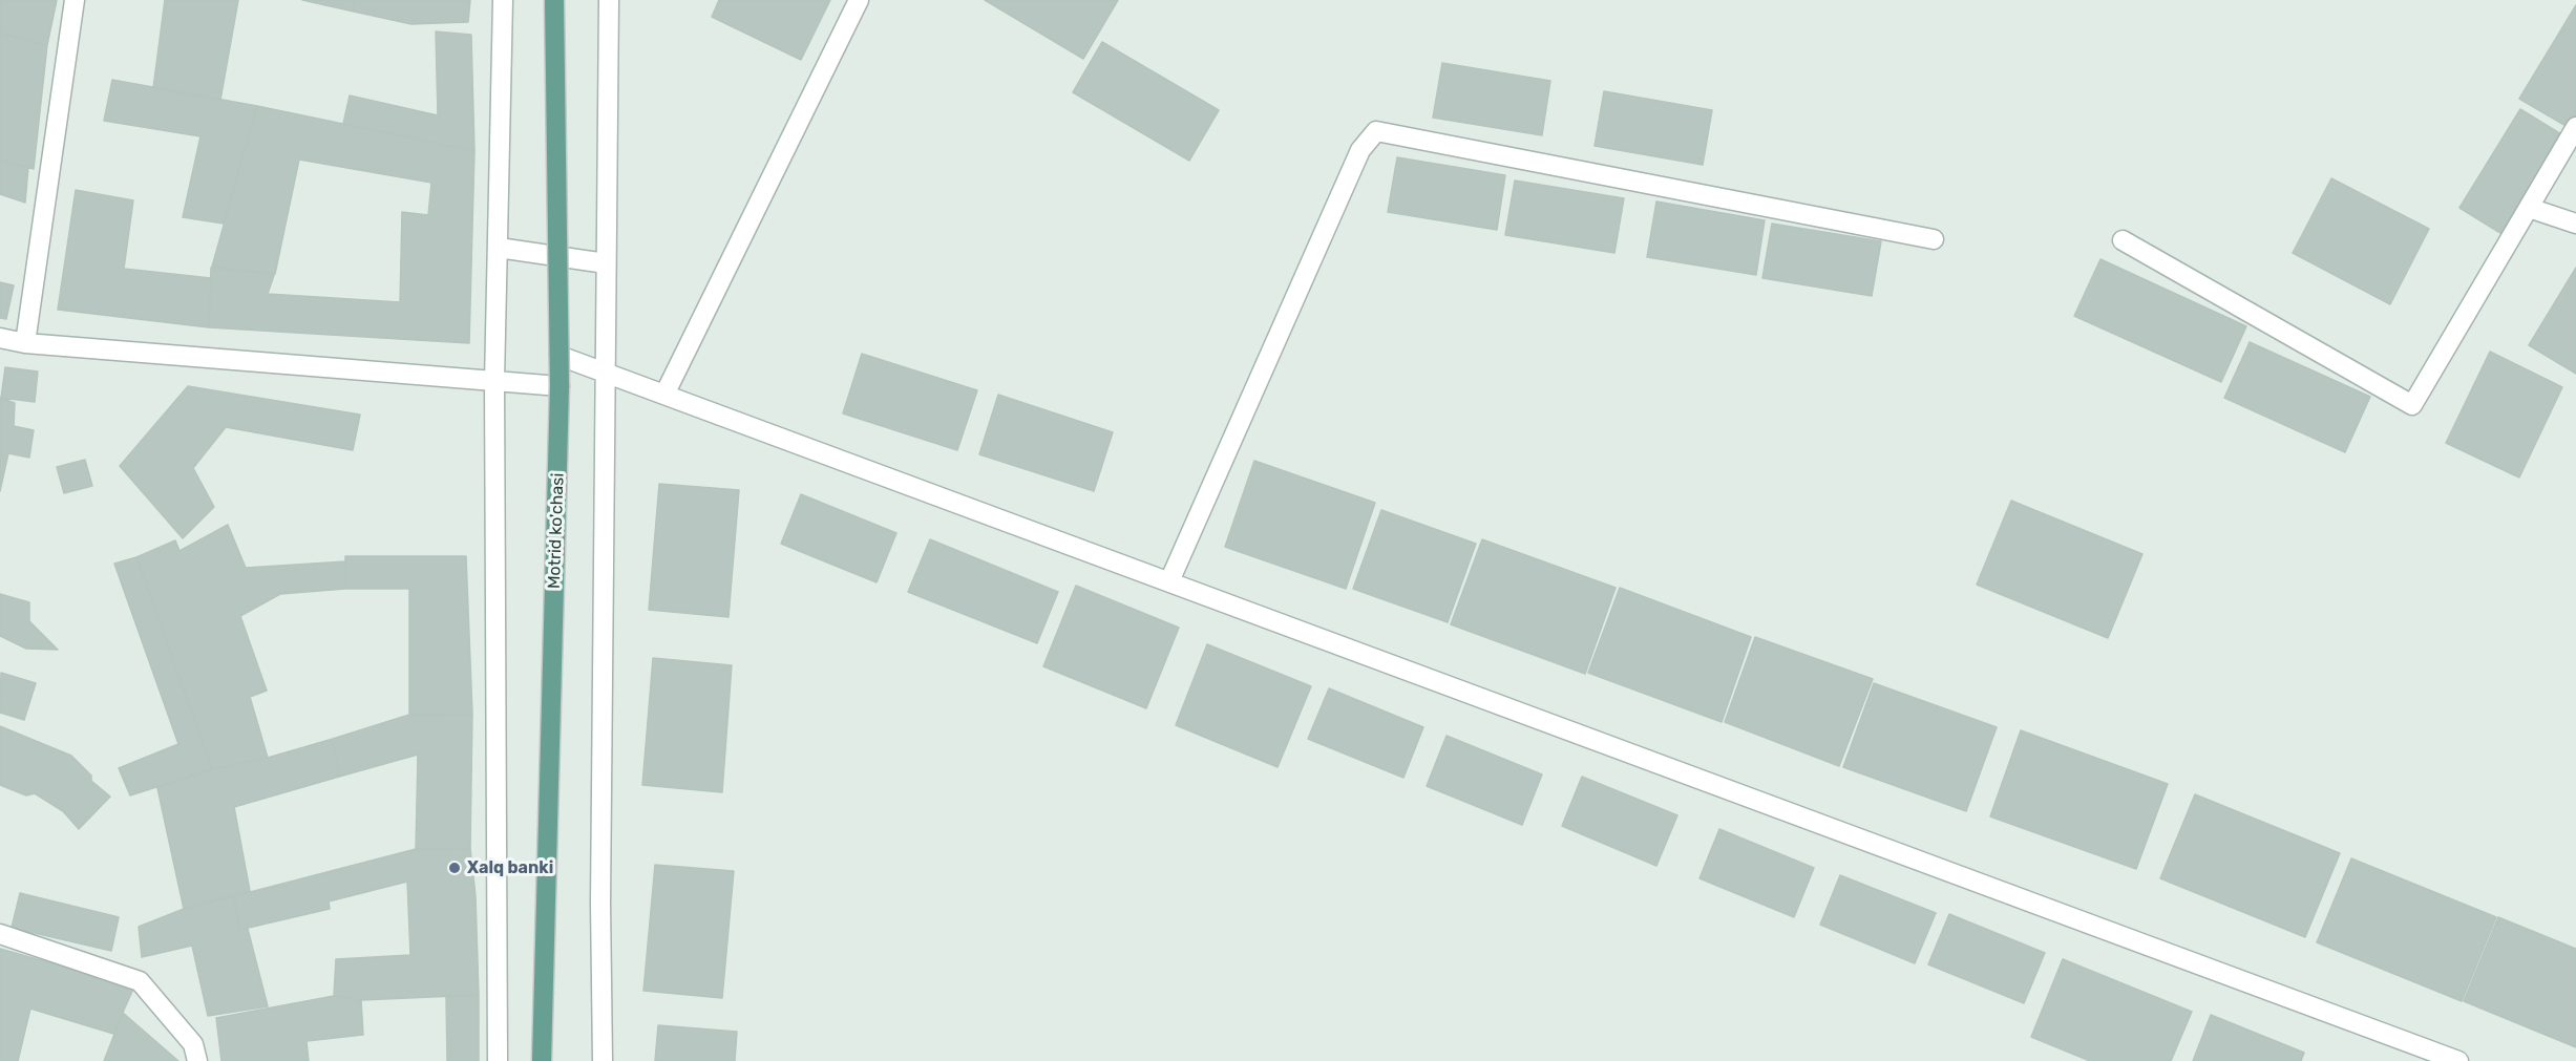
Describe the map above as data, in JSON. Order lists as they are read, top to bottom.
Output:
{
  "streets": {
    "main road": ["Motrid ko'chasi"]
  },
  "places": ["Xalq banki"]
}
